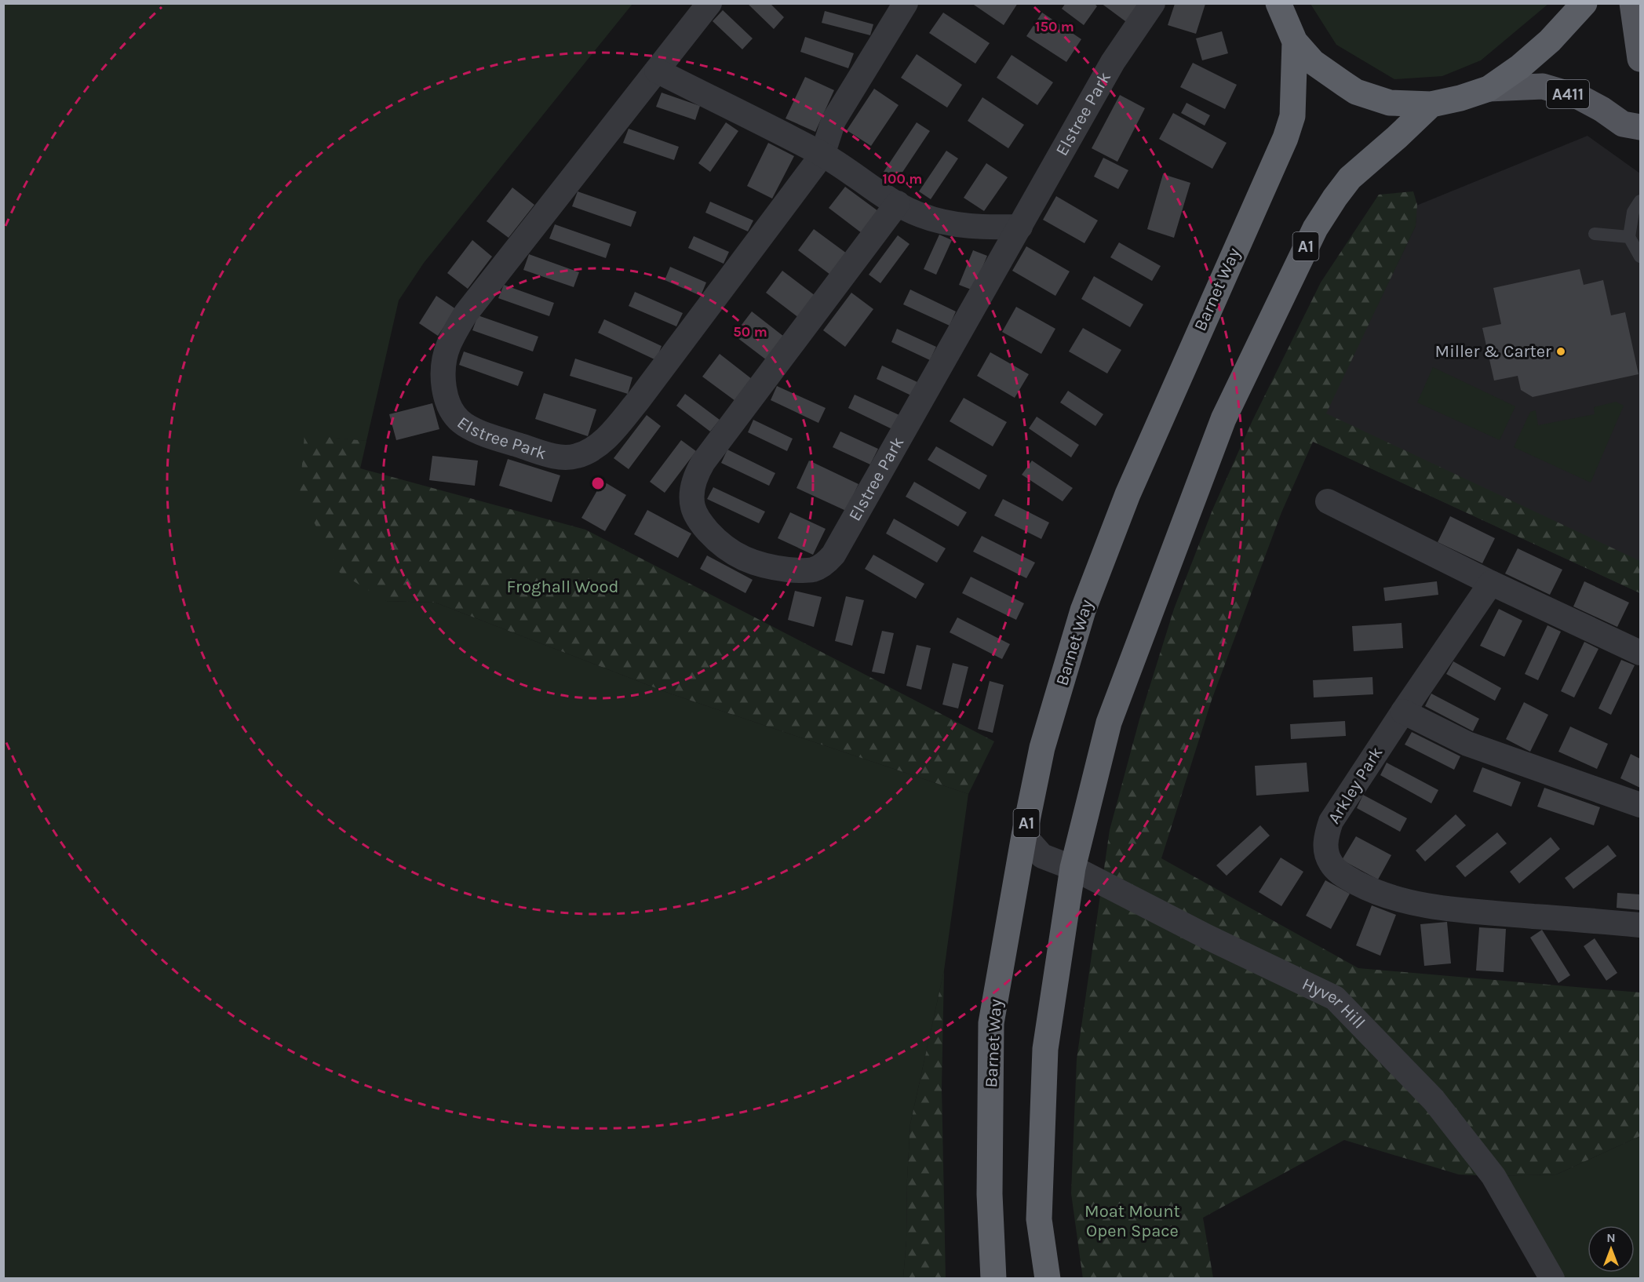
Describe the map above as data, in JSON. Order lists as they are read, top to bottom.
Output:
{
  "streets": {
    "highway": ["A1", "Barnet Way"],
    "main road": ["A411"],
    "street": ["Elstree Park", "Arkley Park", "Hyver Hill"]
  },
  "crossings": [
    ["A1", "Hyver Hill"],
    ["Barnet Way", "Hyver Hill"]
  ],
  "parks": ["Froghall Wood", "Moat Mount Open Space"],
  "places": ["Miller & Carter"],
  "north": "top",
  "rings": ["150 m", "100 m", "50 m"]
}
